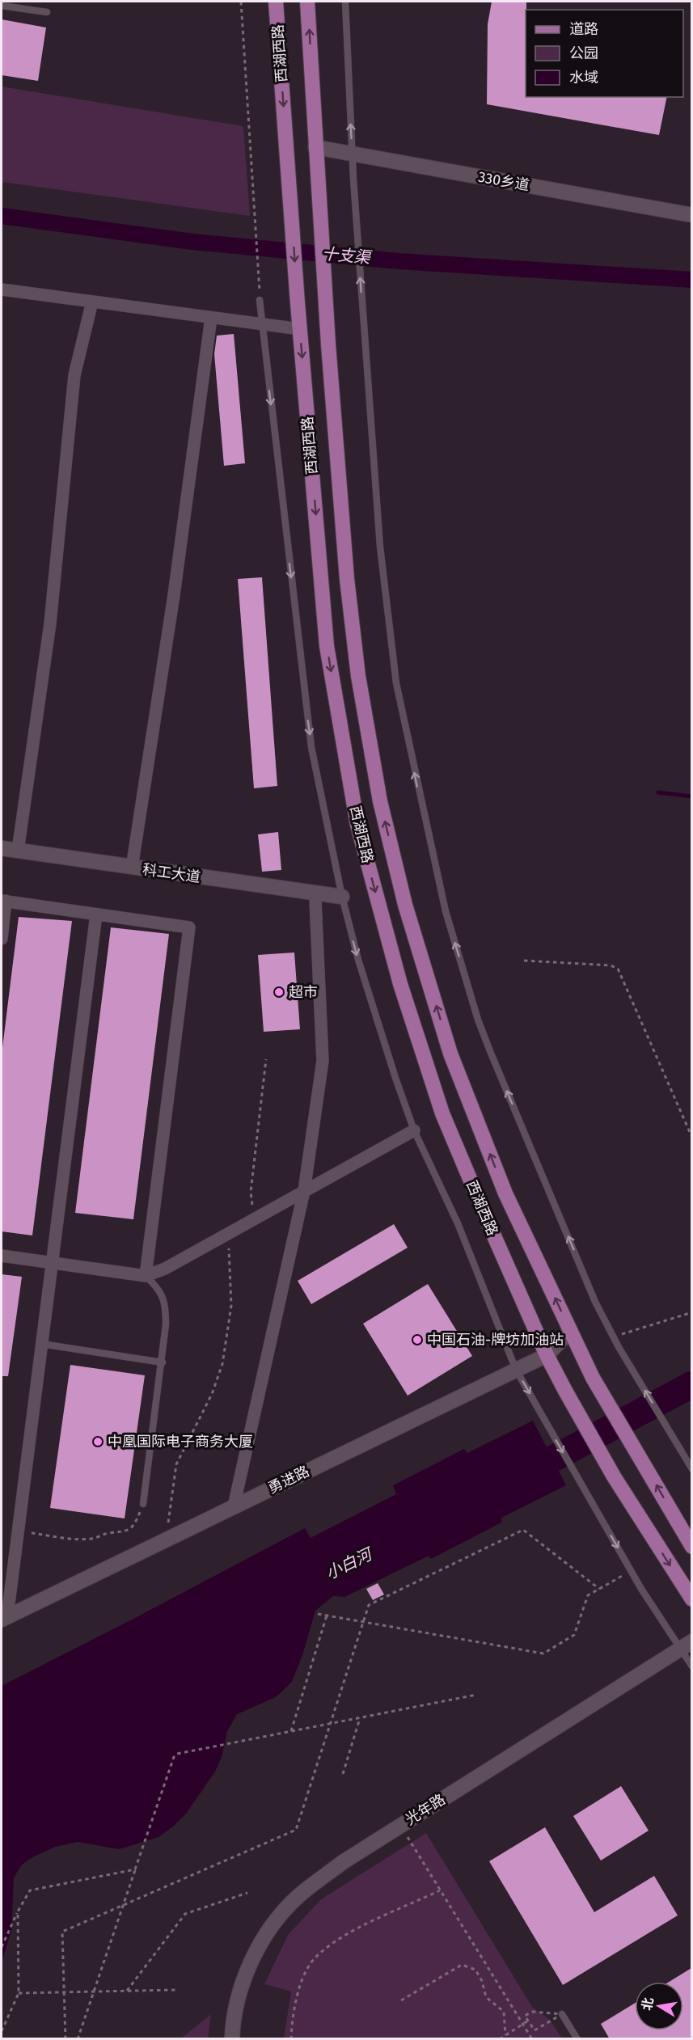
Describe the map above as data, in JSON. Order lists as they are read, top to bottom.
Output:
{
  "streets": {
    "main road": ["西湖西路"],
    "street": [
      "330乡道",
      "科工大道",
      "勇进路",
      "光年路"
    ]
  },
  "crossings": [
    ["西湖西路", "330乡道"],
    ["西湖西路", "勇进路"]
  ],
  "water": ["十支渠", "小白河"],
  "places": ["超市", "中国石油-牌坊加油站", "中凰国际电子商务大厦"],
  "legend": ["道路", "公园", "水域"],
  "north": "left"
}
